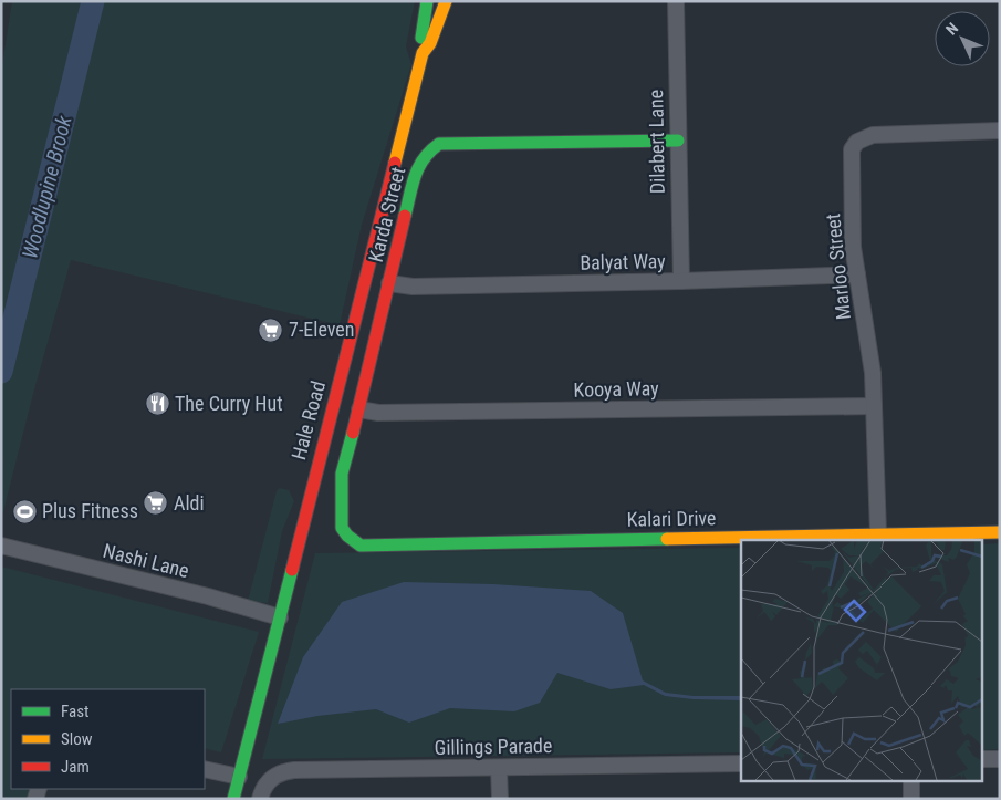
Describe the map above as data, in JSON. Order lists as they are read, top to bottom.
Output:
{
  "streets": {
    "street": [
      "Dilabert Lane",
      "Karda Street",
      "Balyat Way",
      "Marloo Street",
      "Kooya Way",
      "Hale Road",
      "Kalari Drive",
      "Nashi Lane",
      "Gillings Parade"
    ]
  },
  "crossings": [
    ["Dilabert Lane", "Karda Street"],
    ["Dilabert Lane", "Balyat Way"],
    ["Karda Street", "Balyat Way"],
    ["Karda Street", "Kooya Way"],
    ["Karda Street", "Kalari Drive"],
    ["Balyat Way", "Marloo Street"],
    ["Marloo Street", "Kooya Way"],
    ["Marloo Street", "Kalari Drive"],
    ["Hale Road", "Nashi Lane"]
  ],
  "water": ["Woodlupine Brook"],
  "places": {
    "supermarket": ["7-Eleven", "Aldi"],
    "restaurant": ["The Curry Hut"],
    "sports": ["Plus Fitness"]
  },
  "legend": ["Fast", "Slow", "Jam"],
  "north": "top left"
}
